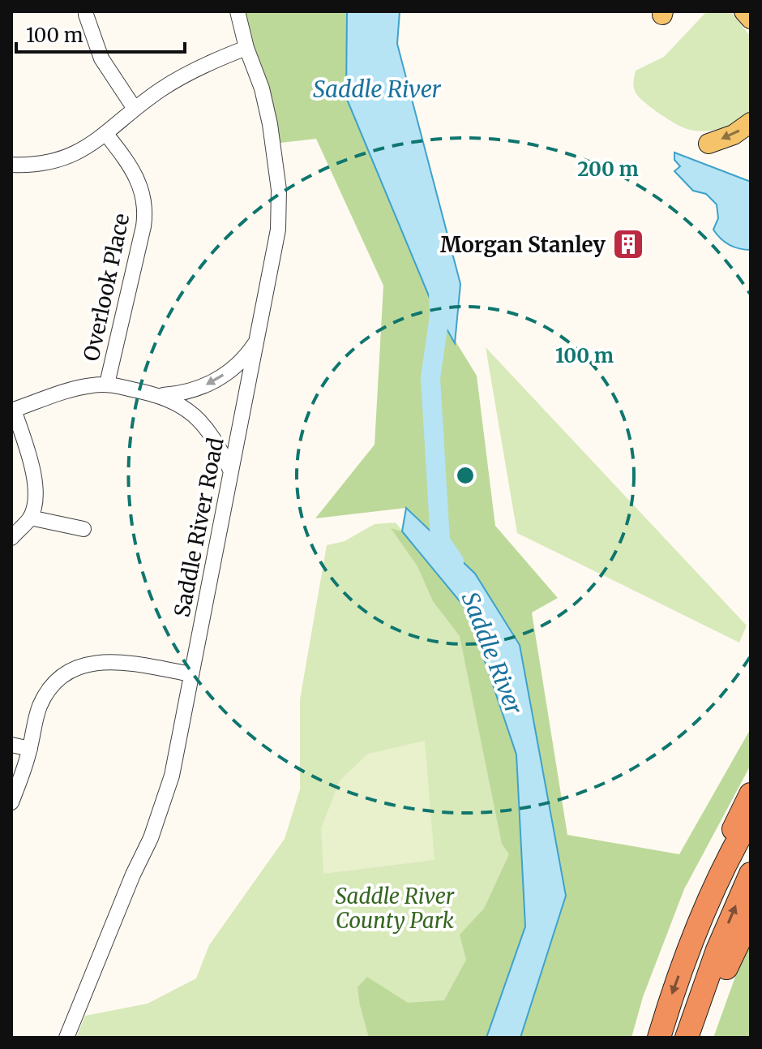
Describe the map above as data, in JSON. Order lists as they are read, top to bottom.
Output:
{
  "streets": {
    "street": ["Overlook Place", "Saddle River Road"]
  },
  "water": ["Saddle River"],
  "parks": ["Saddle River County Park"],
  "places": {
    "building": ["Morgan Stanley"]
  },
  "scale_bar": "100 m",
  "rings": ["200 m", "100 m"]
}
